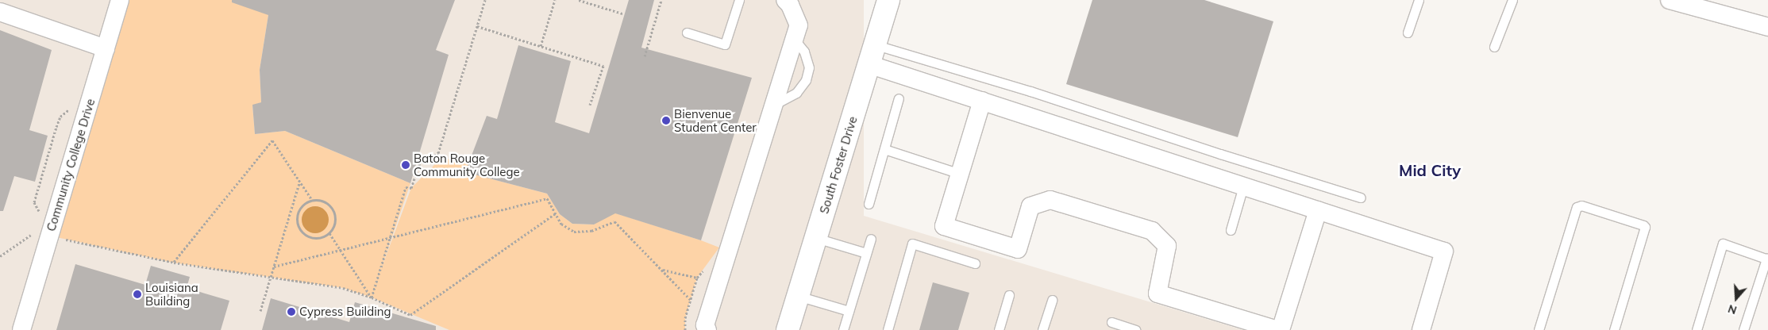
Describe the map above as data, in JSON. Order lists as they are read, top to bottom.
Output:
{
  "streets": {
    "main road": ["South Foster Drive"],
    "street": ["Community College Drive"]
  },
  "districts": ["Mid City"],
  "places": [
    "Bienvenue Student Center",
    "Baton Rouge Community College",
    "Louisiana Building",
    "Cypress Building"
  ],
  "north": "bottom"
}
